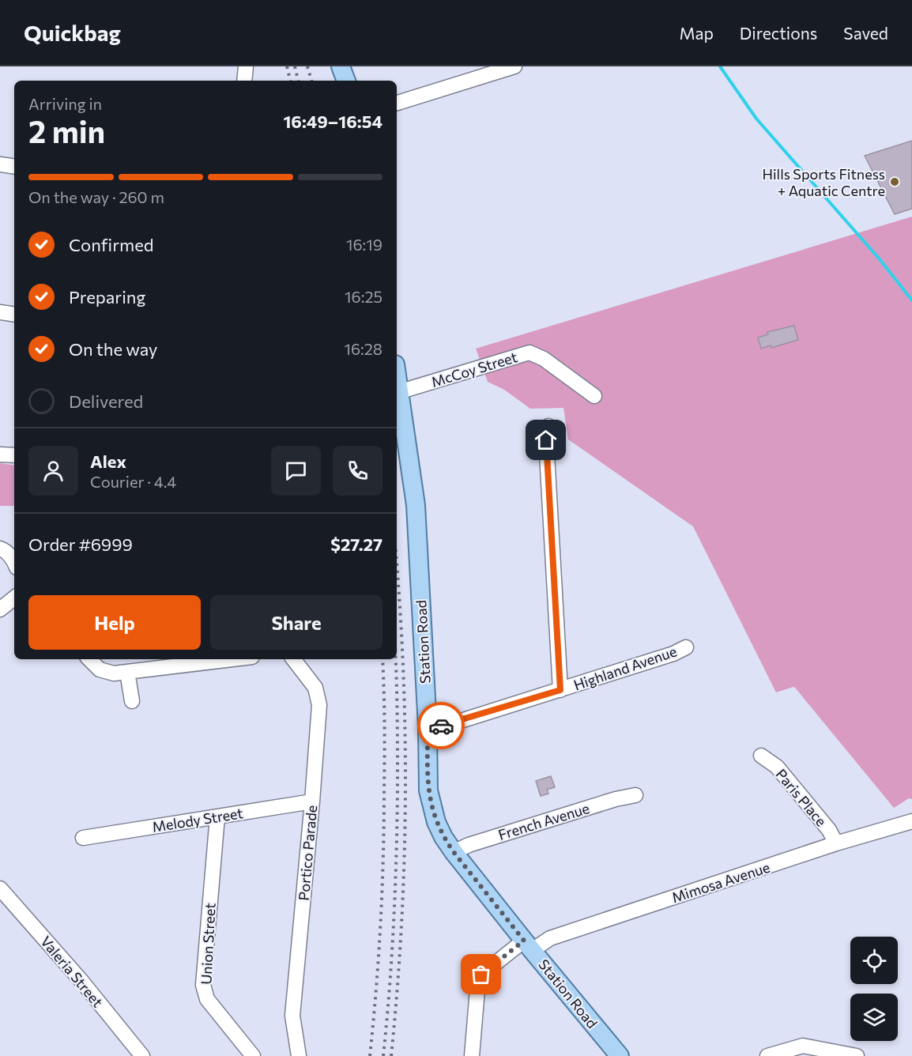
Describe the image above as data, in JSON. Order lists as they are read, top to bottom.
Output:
{
  "streets": {
    "main road": ["Station Road"],
    "street": [
      "McCoy Street",
      "Highland Avenue",
      "Paris Place",
      "Melody Street",
      "French Avenue",
      "Portico Parade",
      "Mimosa Avenue",
      "Union Street",
      "Valeria Street"
    ]
  },
  "crossings": [
    ["McCoy Street", "Station Road"],
    ["Station Road", "Highland Avenue"],
    ["Station Road", "French Avenue"],
    ["Station Road", "Mimosa Avenue"],
    ["Paris Place", "Mimosa Avenue"],
    ["Melody Street", "Portico Parade"],
    ["Melody Street", "Union Street"]
  ],
  "places": ["Hills Sports Fitness + Aquatic Centre"],
  "page": {
    "header": "Quickbag",
    "nav": ["Map", "Directions", "Saved"],
    "heading": ["2 min", "Arriving in", "16:49–16:54"],
    "panel": [
      "Alex",
      "Courier · 4.4",
      "Order #6999",
      "$27.27"
    ],
    "bar": "On the way · 260 m",
    "list": [
      ["Confirmed", "16:19"],
      ["Preparing", "16:25"],
      ["On the way", "16:28"],
      "Delivered"
    ],
    "buttons": ["Help", "Share"]
  }
}
